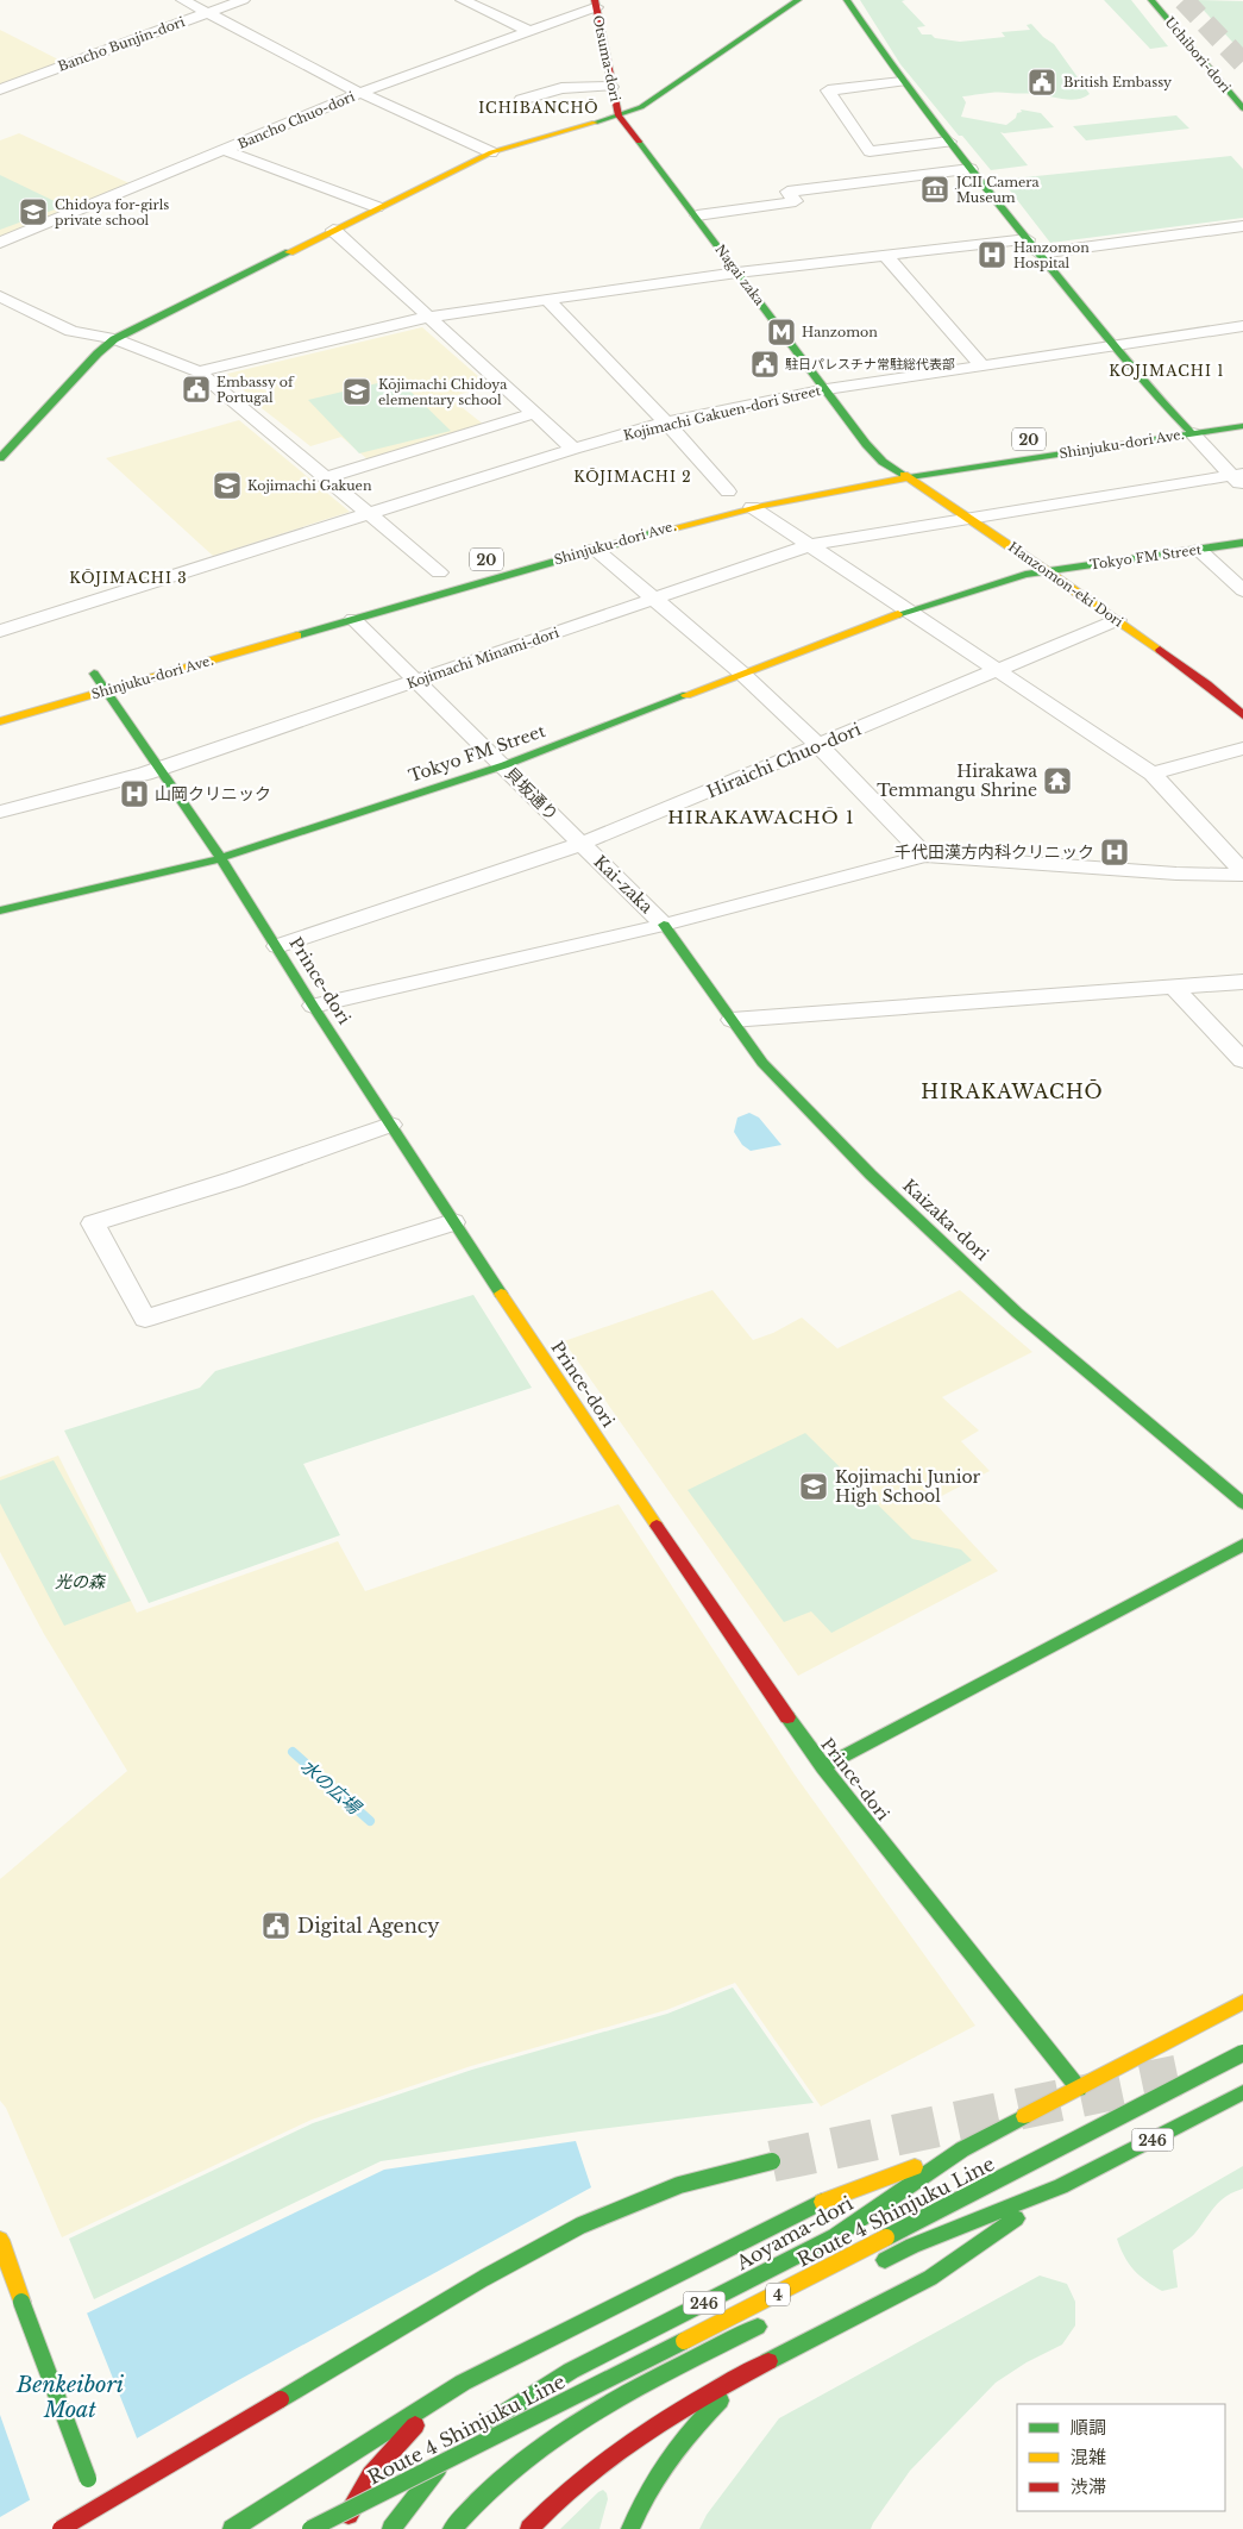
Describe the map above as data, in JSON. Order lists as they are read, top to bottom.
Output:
{
  "streets": {
    "main road": [
      "Uchibori-dori",
      "Otsuma-dori",
      "Nagai zaka",
      "20",
      "Shinjuku-dori Ave.",
      "Tokyo FM Street",
      "Hanzomon-eki Dori",
      "Prince-dori",
      "Kaizaka-dori",
      "246",
      "Route 4 Shinjuku Line",
      "Aoyama-dori",
      "4"
    ],
    "street": [
      "Bancho Bunjin-dori",
      "Bancho Chuo-dori",
      "Kojimachi Gakuen-dori Street",
      "Kojimachi Minami-dori",
      "Hiraichi Chuo-dori",
      "貝坂通り",
      "Kai-zaka"
    ]
  },
  "crossings": [
    ["Otsuma-dori", "Bancho Chuo-dori"],
    ["Otsuma-dori", "Nagai zaka"],
    ["Nagai zaka", "Kojimachi Gakuen-dori Street"],
    ["Nagai zaka", "Hanzomon-eki Dori"],
    ["Shinjuku-dori Ave.", "Hanzomon-eki Dori"],
    ["Shinjuku-dori Ave.", "貝坂通り"],
    ["Shinjuku-dori Ave.", "Prince-dori"],
    ["Tokyo FM Street", "Hanzomon-eki Dori"],
    ["Tokyo FM Street", "貝坂通り"],
    ["Tokyo FM Street", "Prince-dori"],
    ["Hanzomon-eki Dori", "Kojimachi Minami-dori"],
    ["Hanzomon-eki Dori", "Hiraichi Chuo-dori"],
    ["Kojimachi Minami-dori", "貝坂通り"],
    ["Kojimachi Minami-dori", "Prince-dori"],
    ["Hiraichi Chuo-dori", "貝坂通り"],
    ["Hiraichi Chuo-dori", "Kai-zaka"],
    ["Hiraichi Chuo-dori", "Prince-dori"],
    ["貝坂通り", "Kai-zaka"],
    ["Kai-zaka", "Kaizaka-dori"],
    ["Prince-dori", "Aoyama-dori"]
  ],
  "districts": [
    "ICHIBANCHŌ",
    "KOJIMACHI 1",
    "KŌJIMACHI 2",
    "KŌJIMACHI 3",
    "HIRAKAWACHŌ 1",
    "HIRAKAWACHŌ"
  ],
  "water": ["水の広場", "Benkeibori Moat"],
  "parks": ["光の森"],
  "places": {
    "public building": [
      "British Embassy",
      "駐日パレスチナ常駐総代表部",
      "Embassy of Portugal",
      "Digital Agency"
    ],
    "museum": ["JCII Camera Museum"],
    "school or university": [
      "Chidoya for-girls private school",
      "Kōjimachi Chidoya elementary school",
      "Kojimachi Gakuen",
      "Kojimachi Junior High School"
    ],
    "hospital": ["Hanzomon Hospital", "山岡クリニック", "千代田漢方内科クリニック"],
    "metro station": ["Hanzomon"],
    "temple": ["Hirakawa Temmangu Shrine"]
  },
  "legend": ["順調", "混雑", "渋滞"]
}
